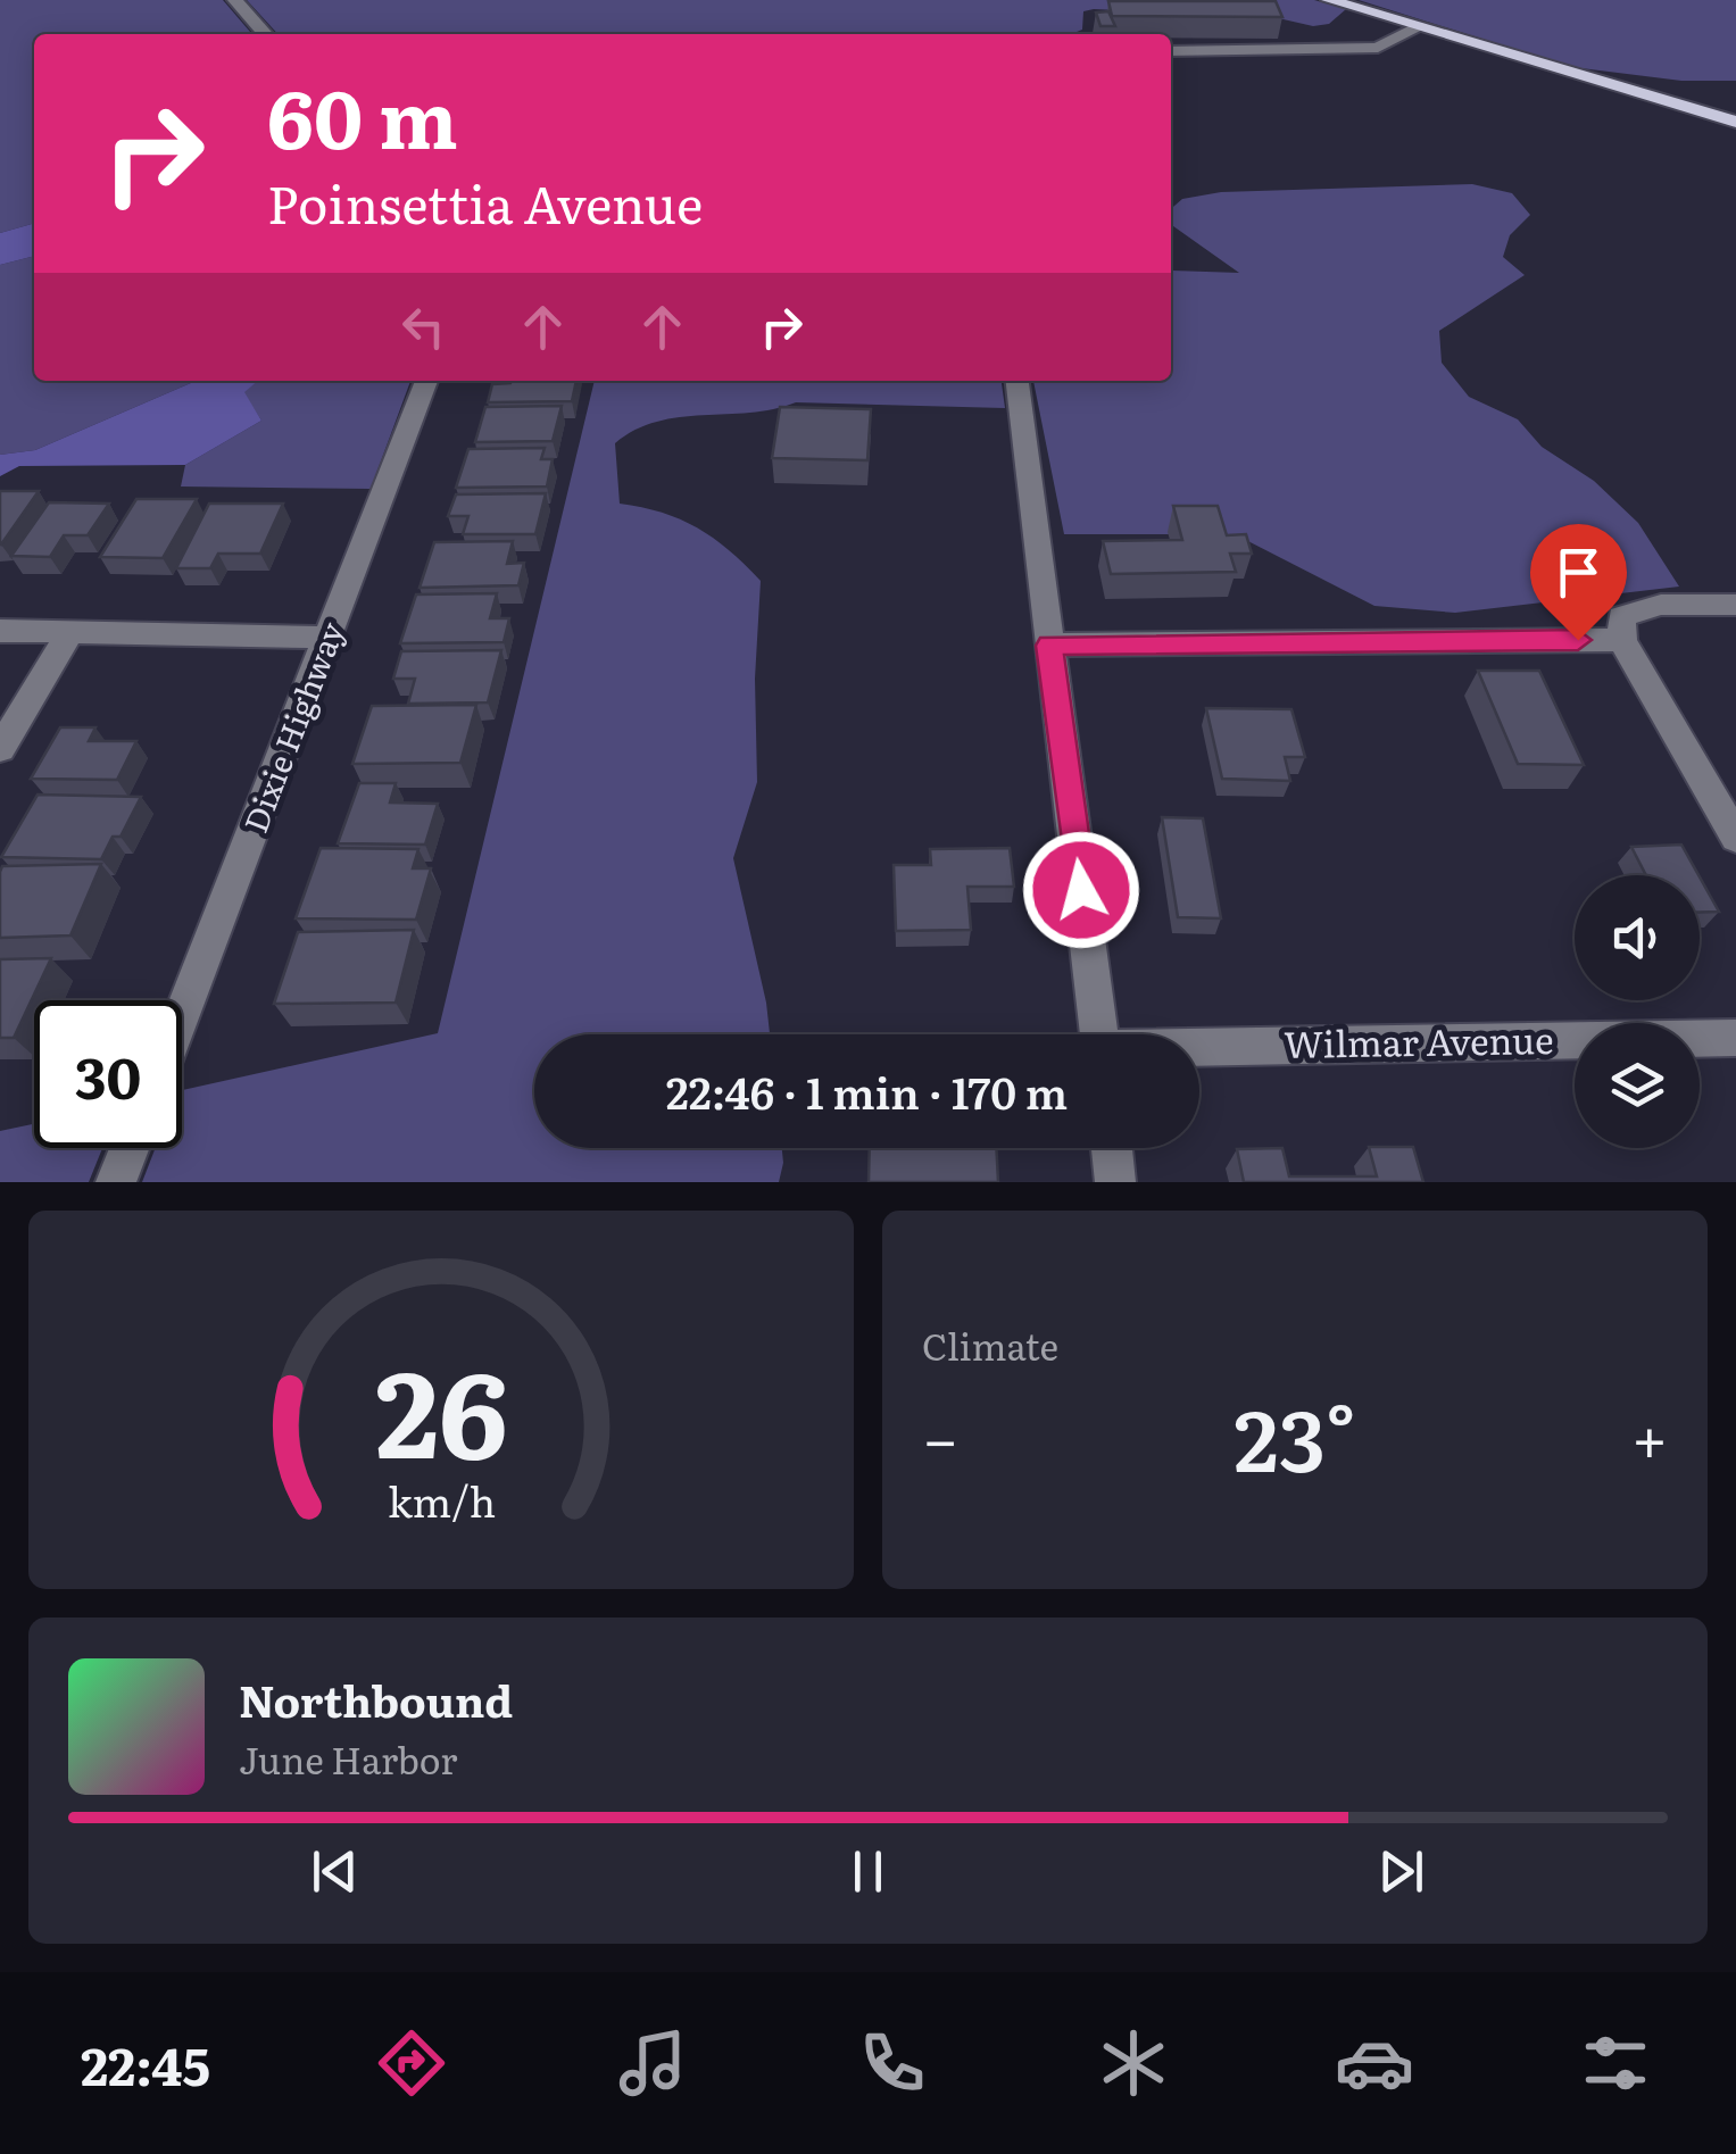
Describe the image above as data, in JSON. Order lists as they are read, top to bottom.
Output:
{
  "streets": {
    "street": ["Dixie Highway", "Wilmar Avenue"]
  },
  "page": {
    "turn": ["60 m", "Poinsettia Avenue"],
    "limit": "30",
    "trip": "22:46 · 1 min · 170 m",
    "tile": "Climate",
    "heat": ["−", "23°", "+"],
    "song": ["Northbound", "June Harbor"],
    "tabs": "22:45",
    "gauge": ["26", "km/h"]
  }
}
